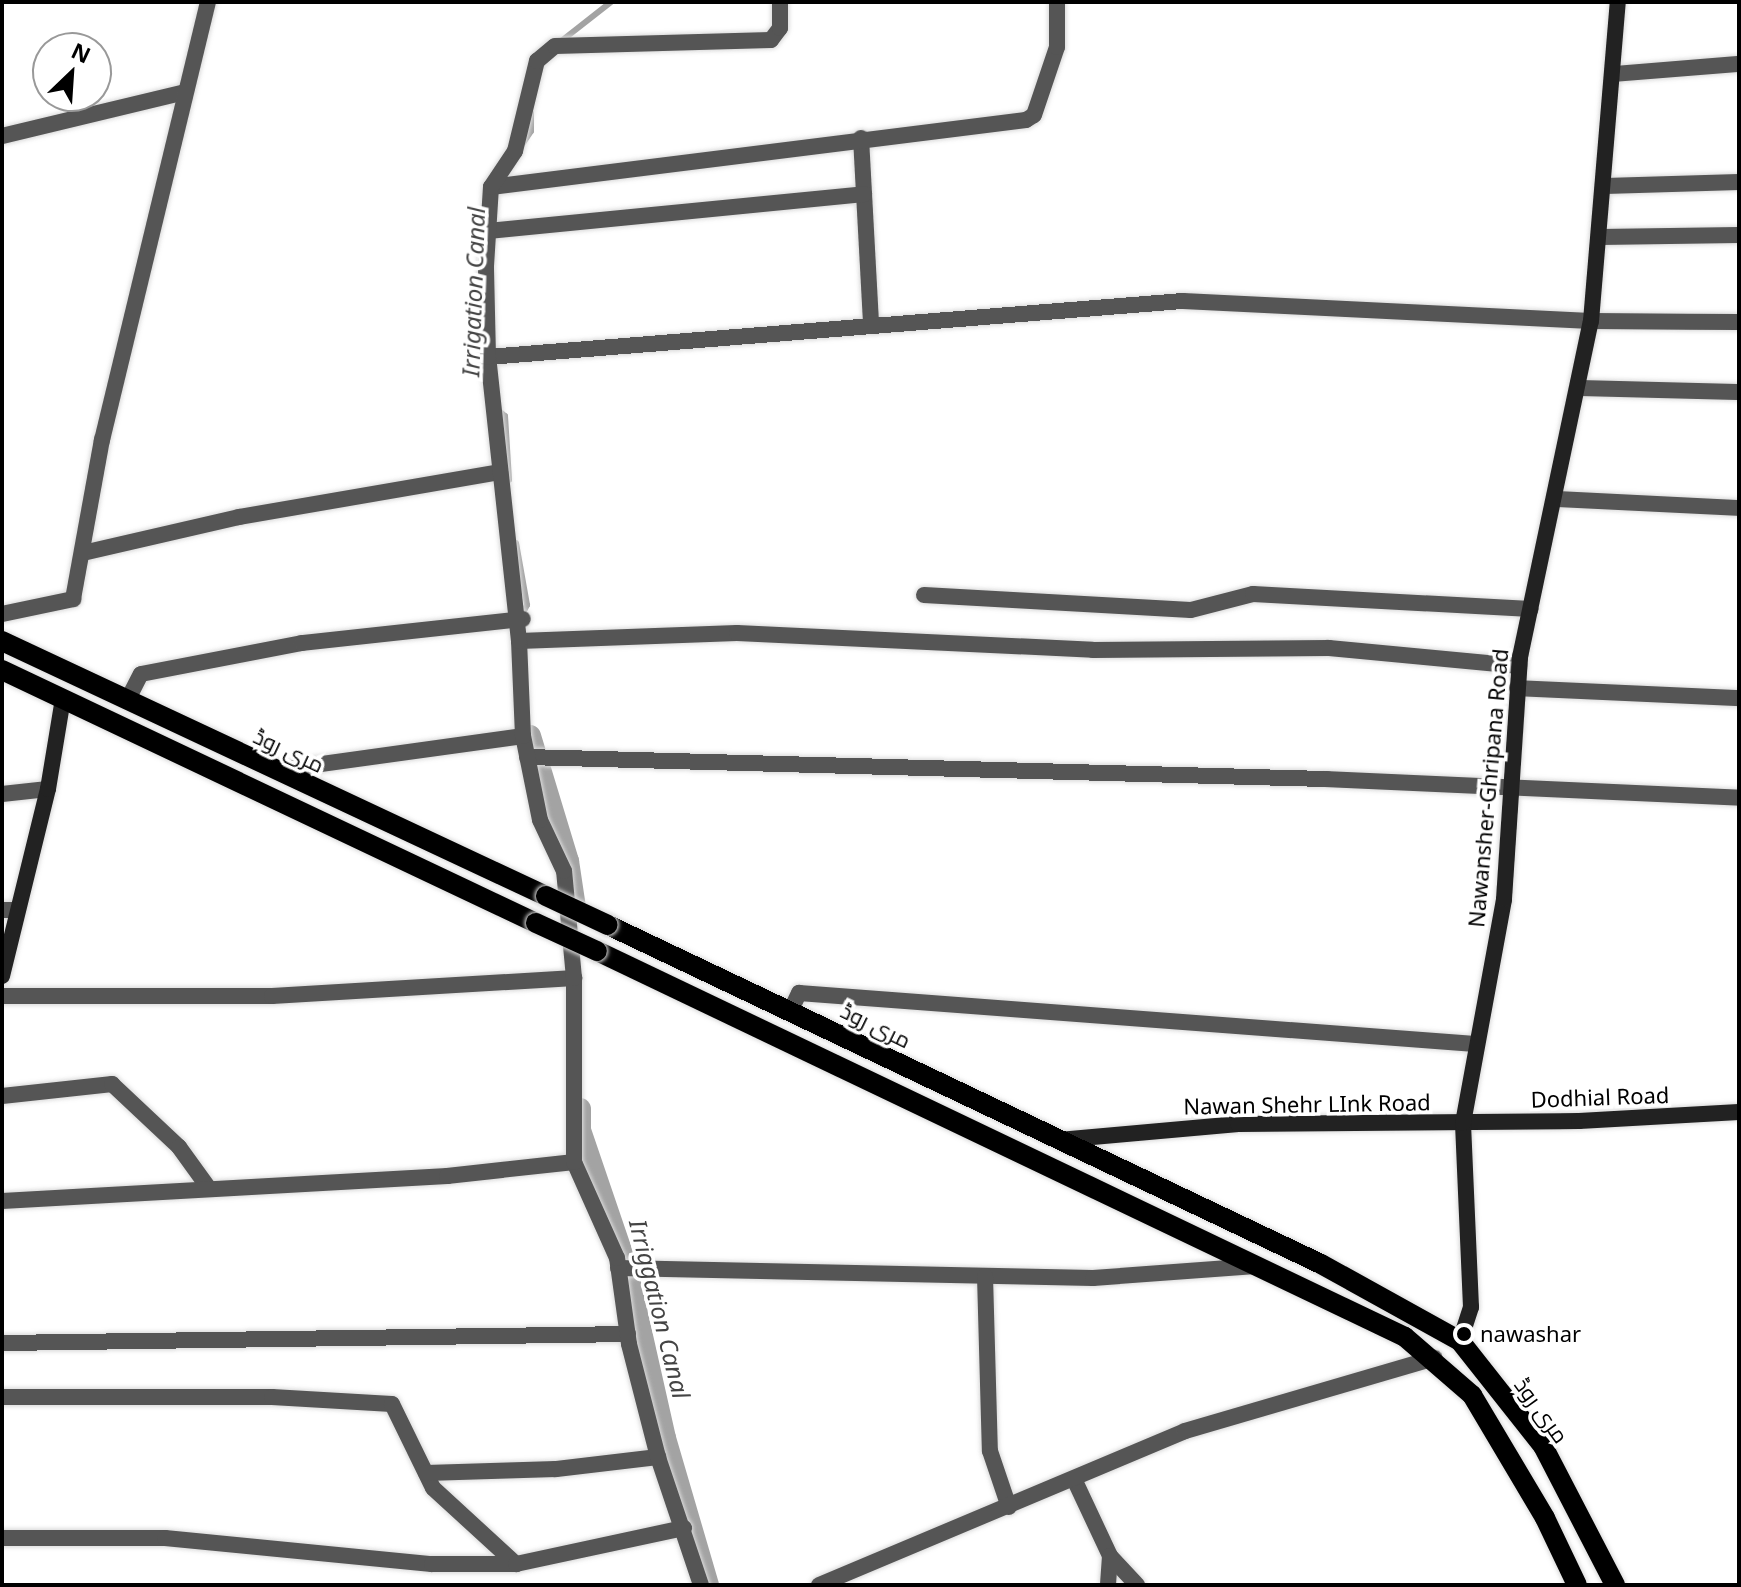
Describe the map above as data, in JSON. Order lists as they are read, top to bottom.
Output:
{
  "streets": {
    "main road": [
      "مری روڈ",
      "Nawansher-Ghripana Road",
      "Dodhial Road",
      "Nawan Shehr LInk Road"
    ]
  },
  "crossings": [
    ["مری روڈ", "Nawansher-Ghripana Road"],
    ["مری روڈ", "Nawan Shehr LInk Road"],
    ["Nawansher-Ghripana Road", "Dodhial Road"],
    ["Nawansher-Ghripana Road", "Nawan Shehr LInk Road"],
    ["Dodhial Road", "Nawan Shehr LInk Road"]
  ],
  "water": ["Irrigation Canal", "Irriggation Canal"],
  "places": ["nawashar"],
  "north": "top right"
}
